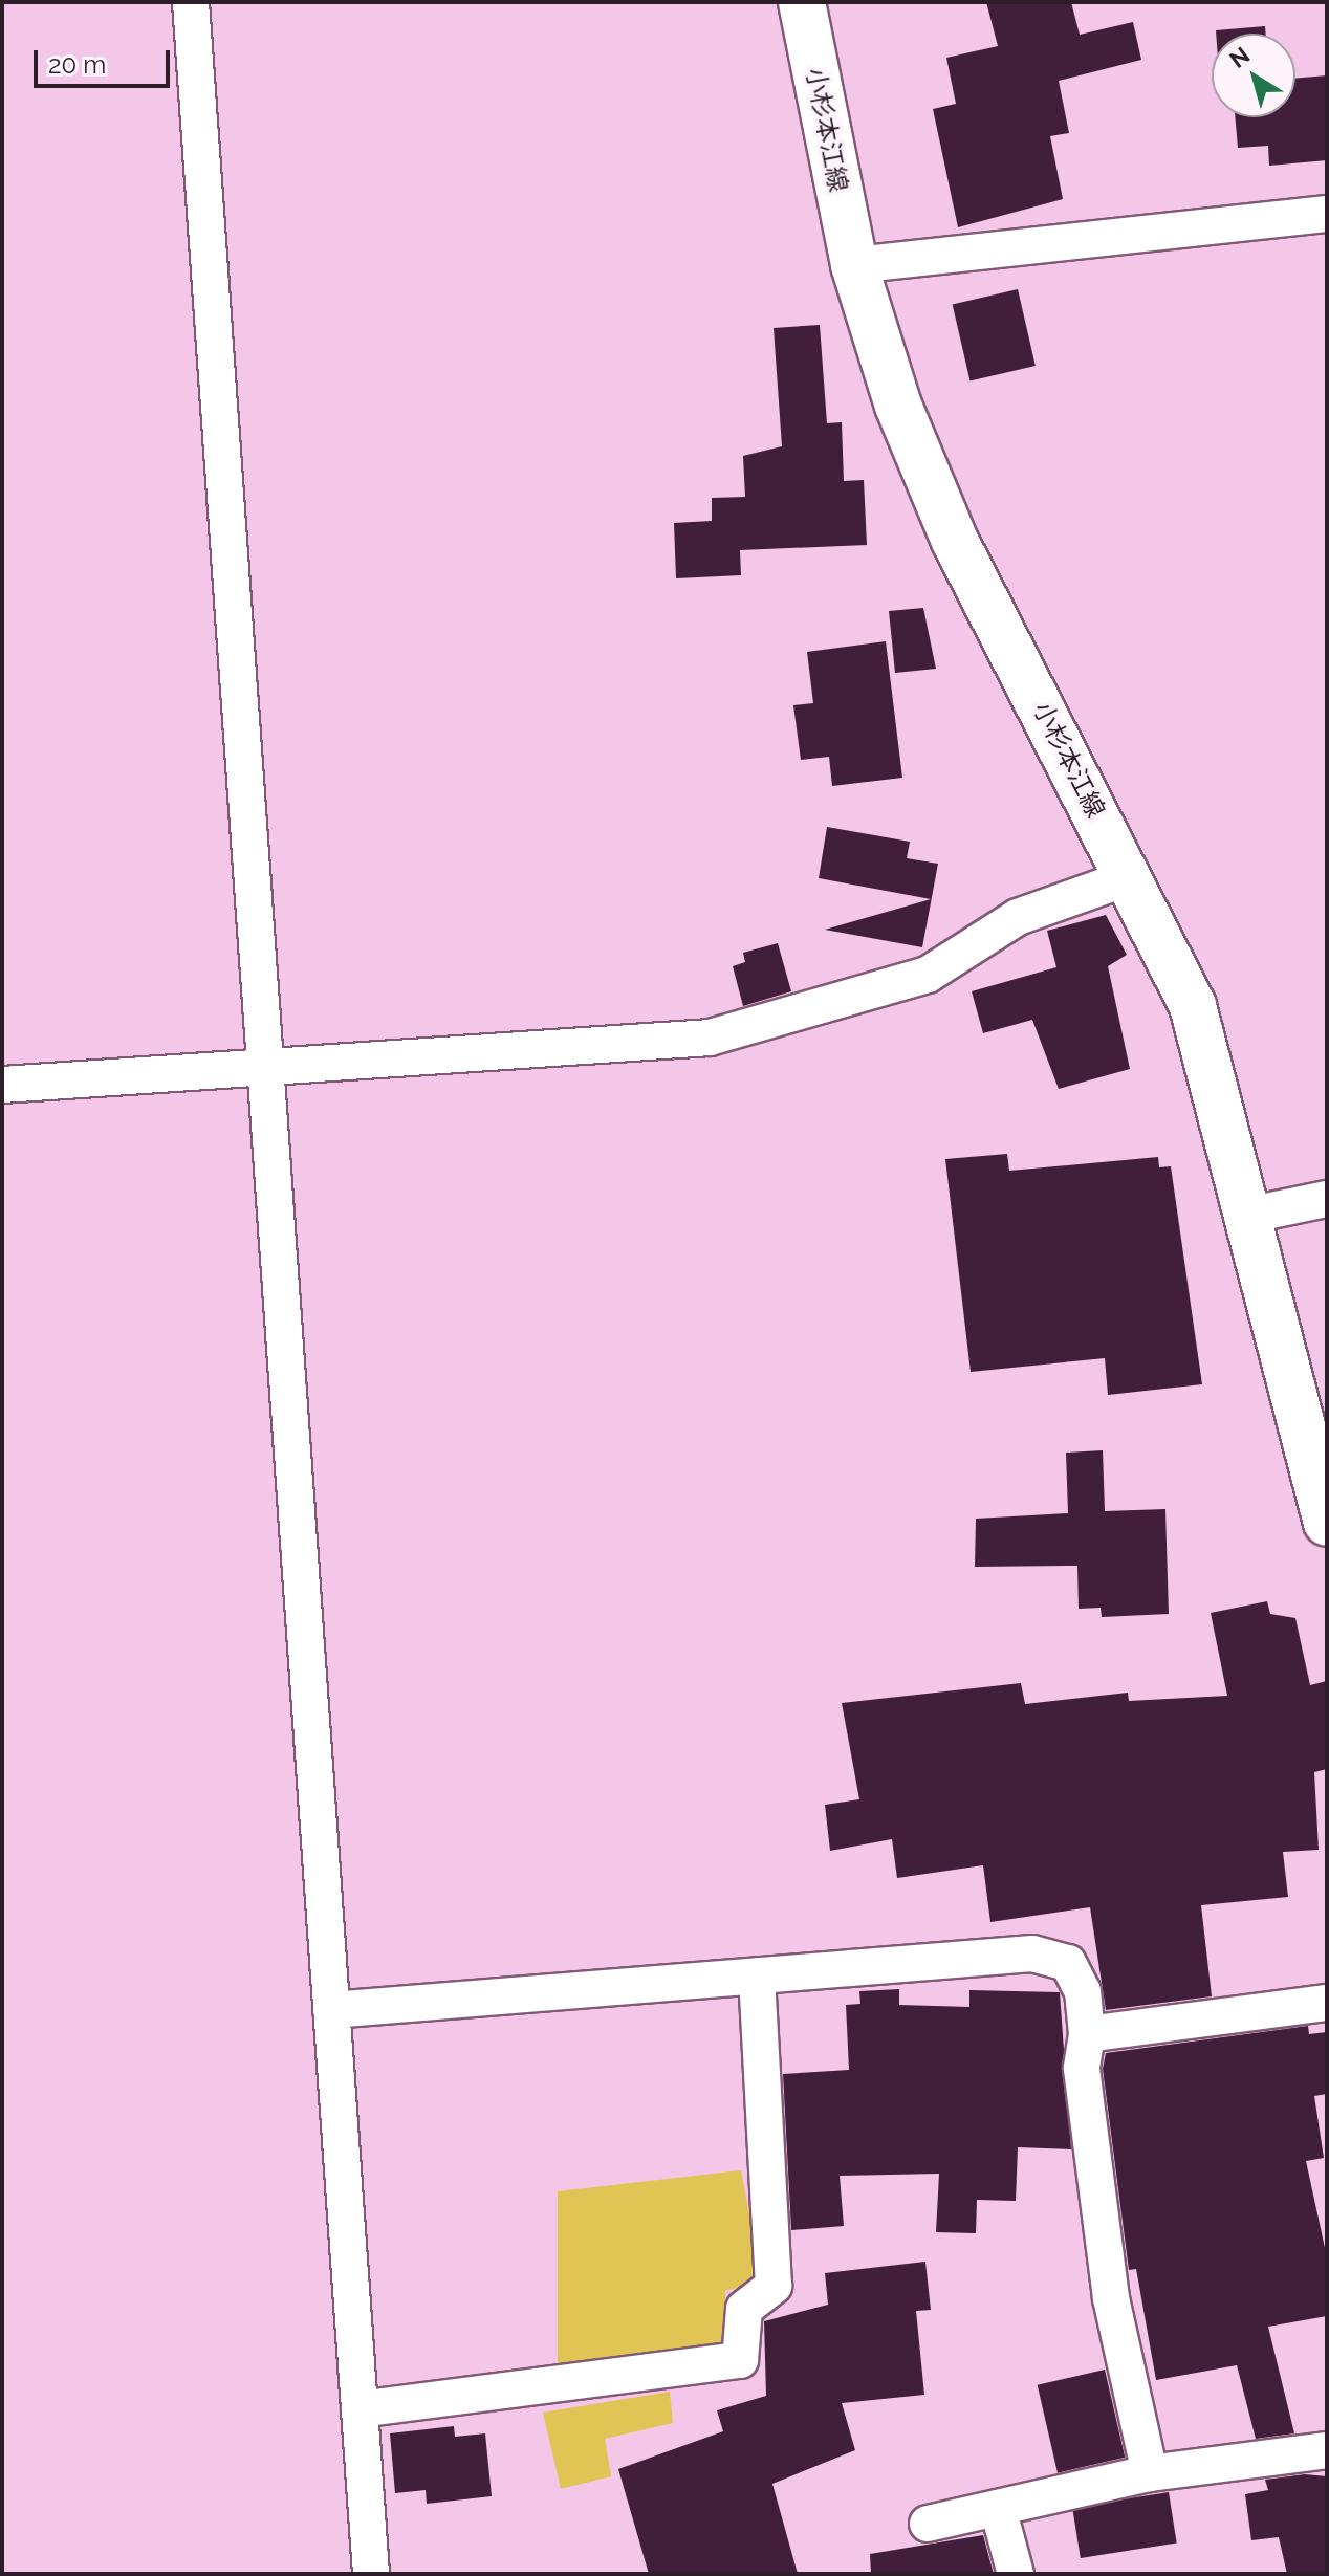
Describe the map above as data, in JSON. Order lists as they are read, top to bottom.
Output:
{
  "streets": {
    "main road": ["小杉本江線"]
  },
  "scale_bar": "20 m",
  "north": "top left"
}
